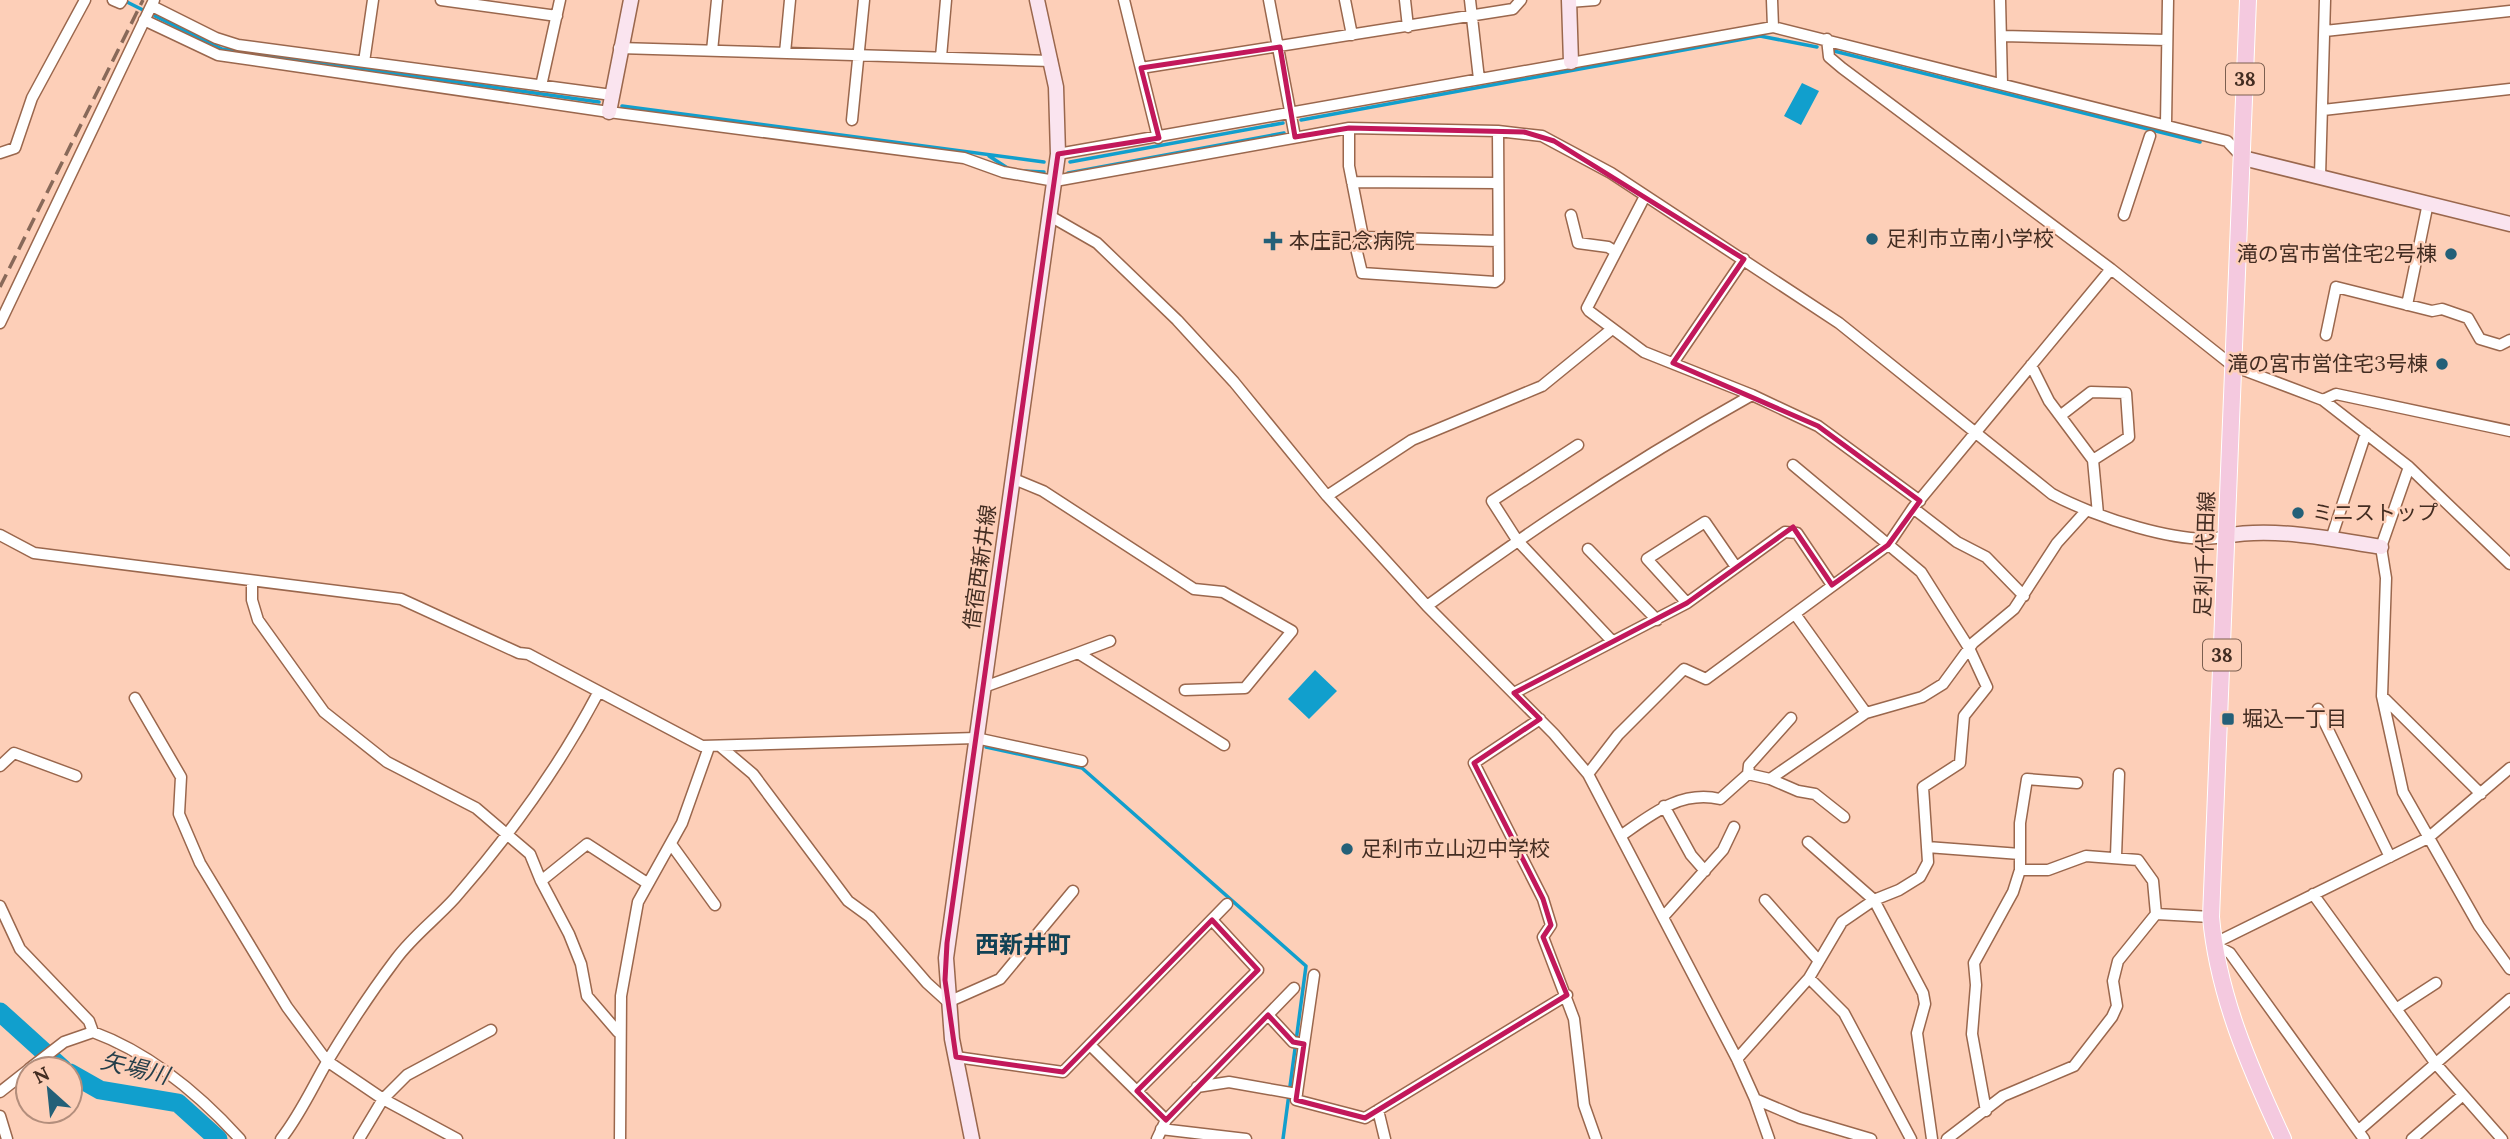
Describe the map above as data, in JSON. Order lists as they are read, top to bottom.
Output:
{
  "streets": {
    "main road": ["38", "足利千代田線", "借宿西新井線"]
  },
  "districts": ["西新井町"],
  "water": ["矢場川"],
  "places": {
    "other": [
      "足利市立南小学校",
      "滝の宮市営住宅2号棟",
      "滝の宮市営住宅3号棟",
      "ミニストップ",
      "足利市立山辺中学校"
    ],
    "health": ["本庄記念病院"],
    "transit": ["堀込一丁目"]
  },
  "north": "top left"
}
